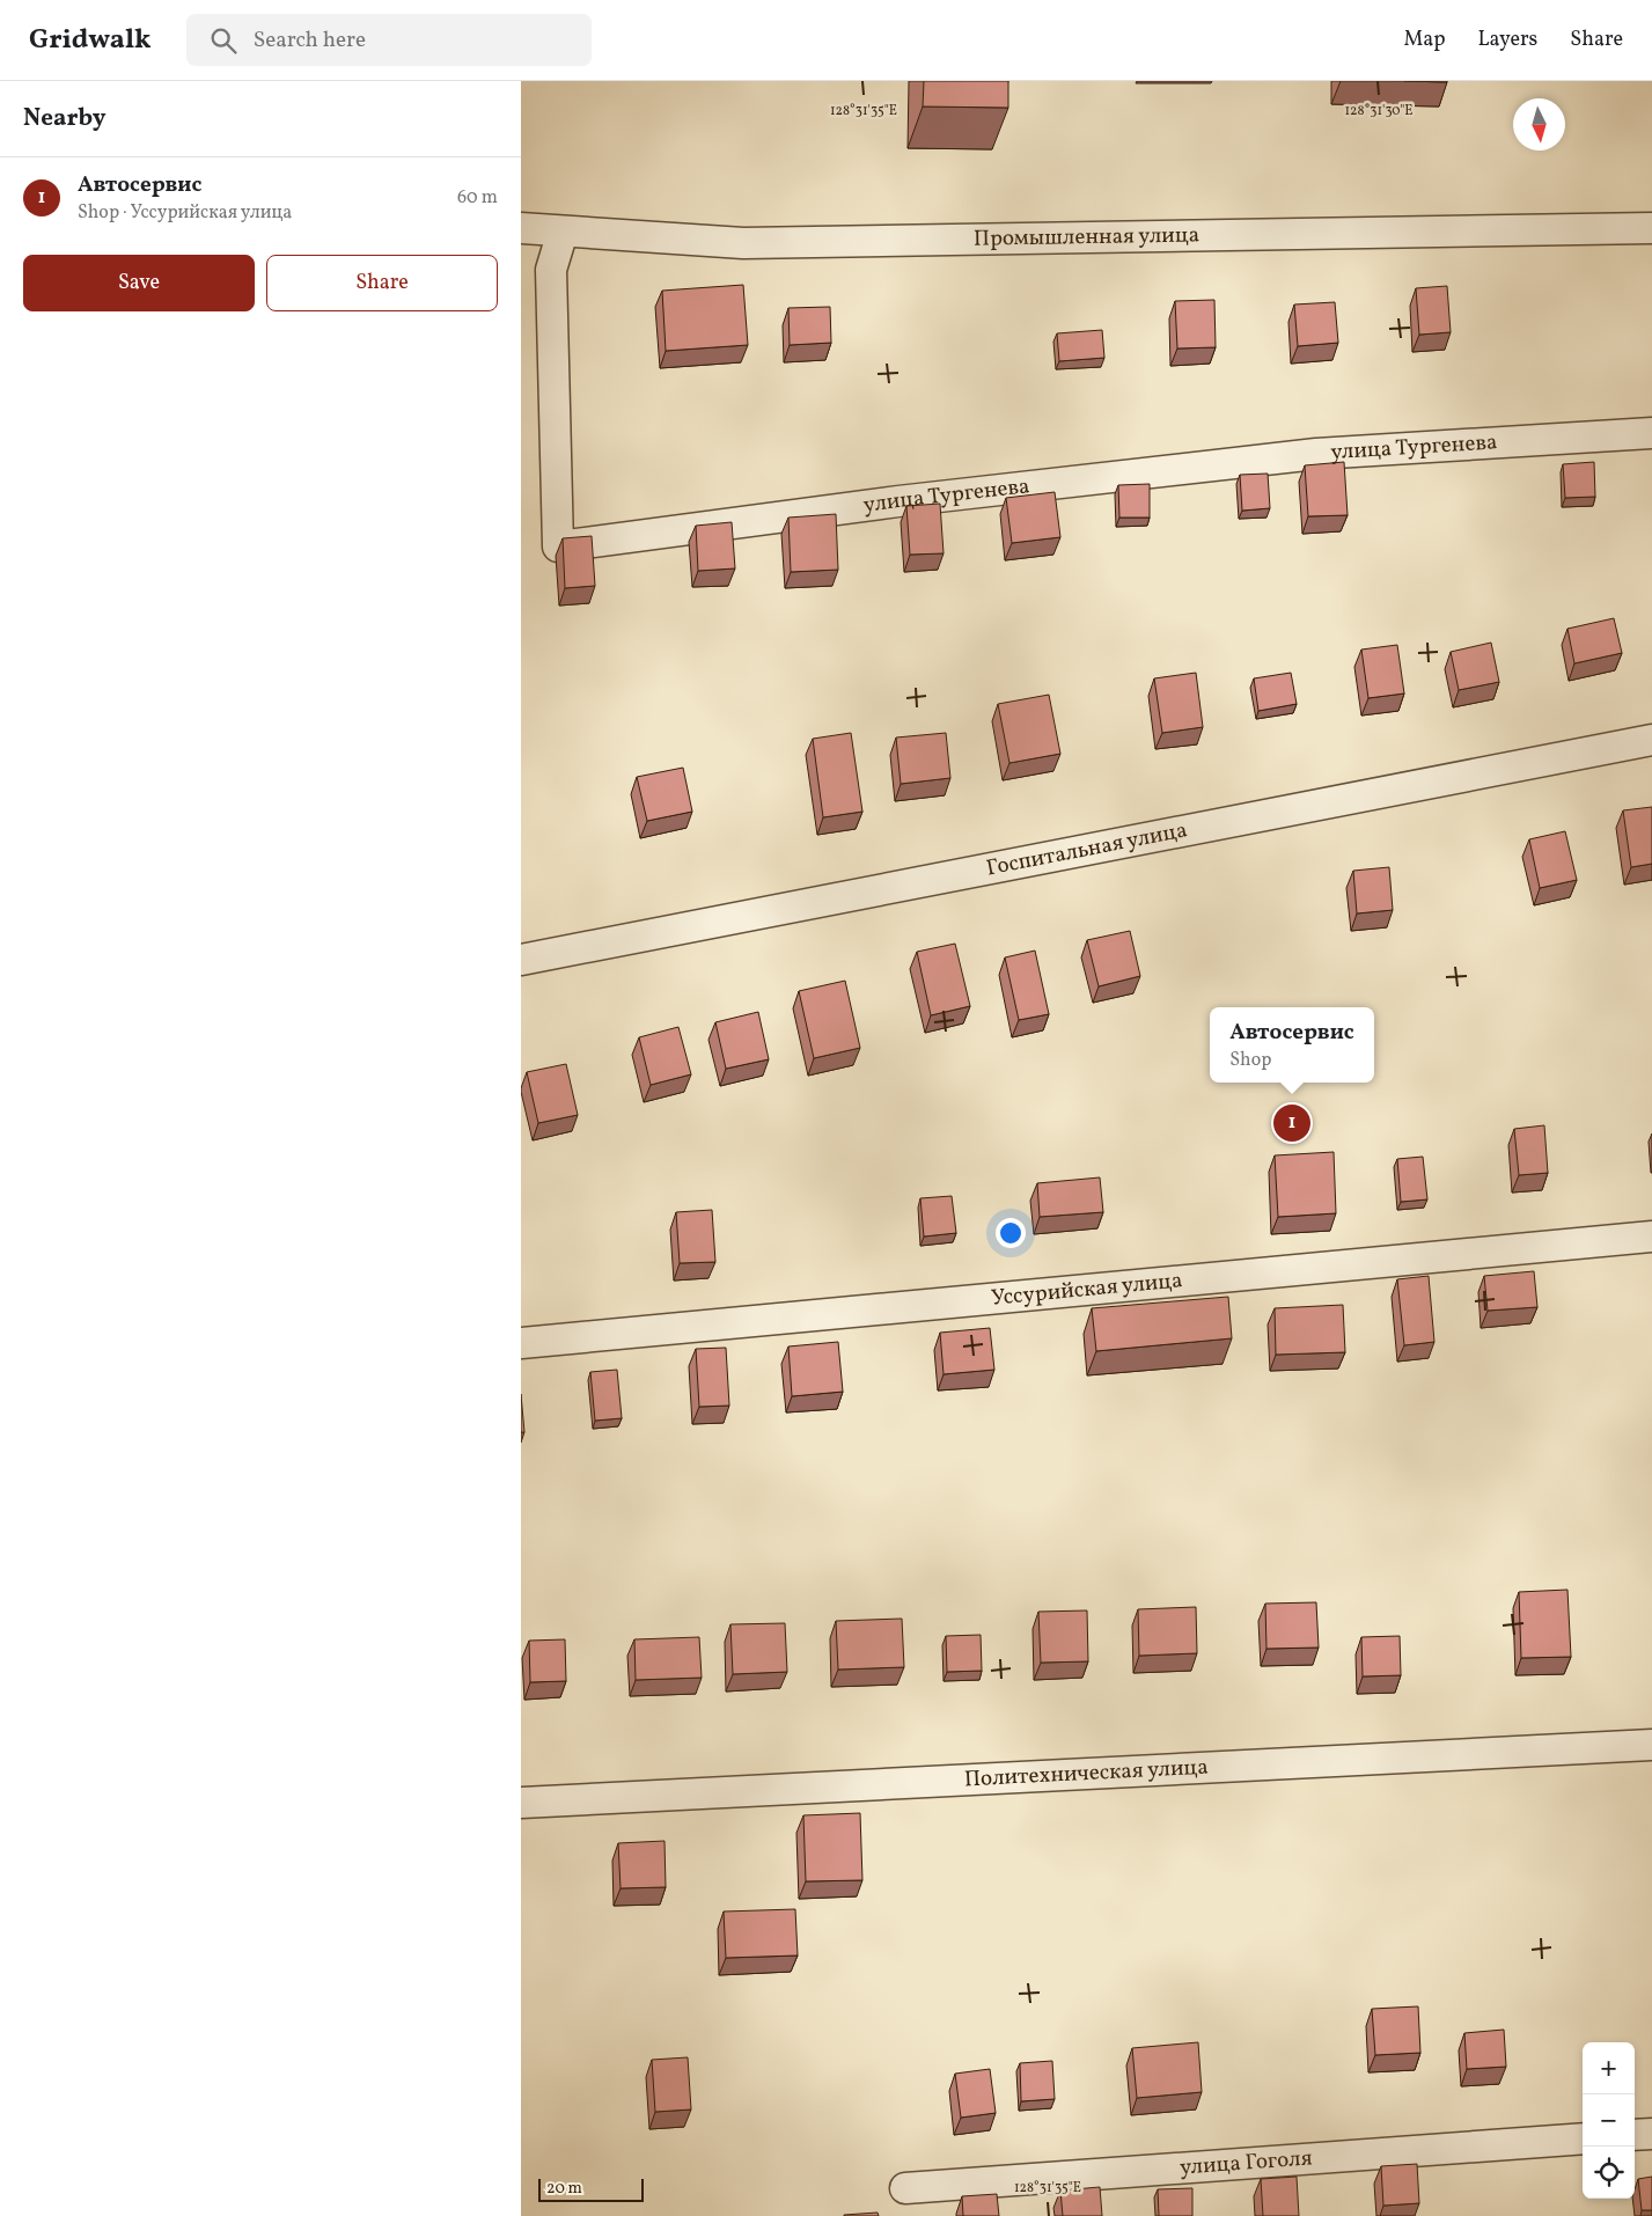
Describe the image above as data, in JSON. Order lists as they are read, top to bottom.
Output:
{
  "streets": {
    "street": [
      "Промышленная улица",
      "улица Тургенева",
      "Госпитальная улица",
      "Уссурийская улица",
      "Политехническая улица",
      "улица Гоголя"
    ]
  },
  "crossings": [
    ["Промышленная улица", "улица Тургенева"]
  ],
  "scale_bar": "20 m",
  "north": "bottom",
  "page": {
    "header": "Gridwalk",
    "search": "Search here",
    "nav": ["Map", "Layers", "Share"],
    "heading": "Nearby",
    "list": [
      {
        "mark": "1",
        "name": "Автосервис",
        "note": "Shop · Уссурийская улица",
        "value": "60 m"
      }
    ],
    "buttons": ["Save", "Share"],
    "popup": ["Автосервис", "Shop"],
    "pins": "1",
    "map_buttons": ["+", "−"],
    "scale": "20 m"
  },
  "coordinates": ["128°31'35\"E", "128°31'30\"E"]
}
